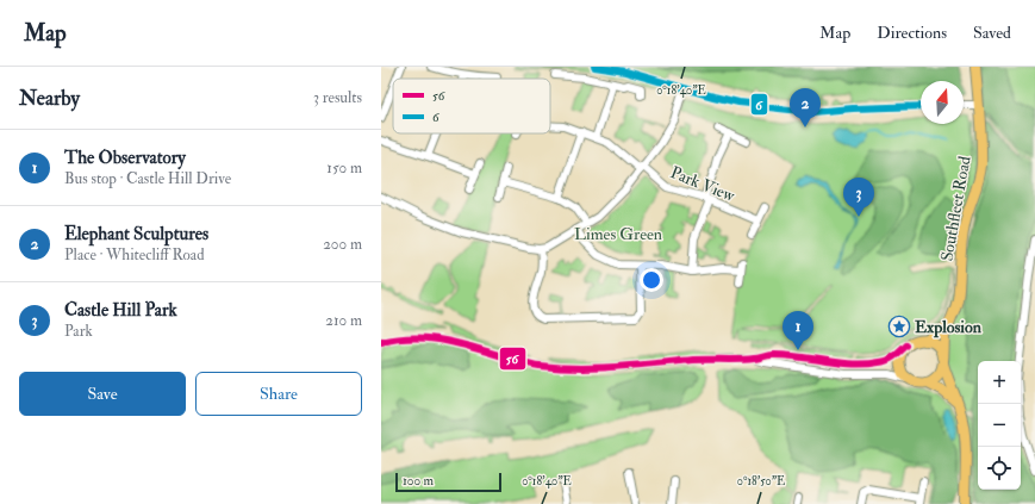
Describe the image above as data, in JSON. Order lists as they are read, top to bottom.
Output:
{
  "streets": {
    "main road": ["Southfleet Road"],
    "street": ["Park View"]
  },
  "parks": ["Limes Green"],
  "places": {
    "place": ["Explosion"]
  },
  "lines": ["transit line 6", "transit line 56"],
  "legend": ["56", "6"],
  "scale_bar": "100 m",
  "north": "top",
  "page": {
    "header": "Map",
    "nav": ["Map", "Directions", "Saved"],
    "heading": ["Nearby", "3 results"],
    "pins": ["2", "3", "1"],
    "list": [
      {
        "mark": "1",
        "name": "The Observatory",
        "note": "Bus stop · Castle Hill Drive",
        "value": "150 m"
      },
      {
        "mark": "2",
        "name": "Elephant Sculptures",
        "note": "Place · Whitecliff Road",
        "value": "200 m"
      },
      {
        "mark": "3",
        "name": "Castle Hill Park",
        "note": "Park",
        "value": "210 m"
      }
    ],
    "buttons": ["Save", "Share"],
    "map_buttons": ["+", "−"],
    "scale": "100 m"
  },
  "coordinates": ["0°18'40\"E", "0°18'50\"E"]
}
